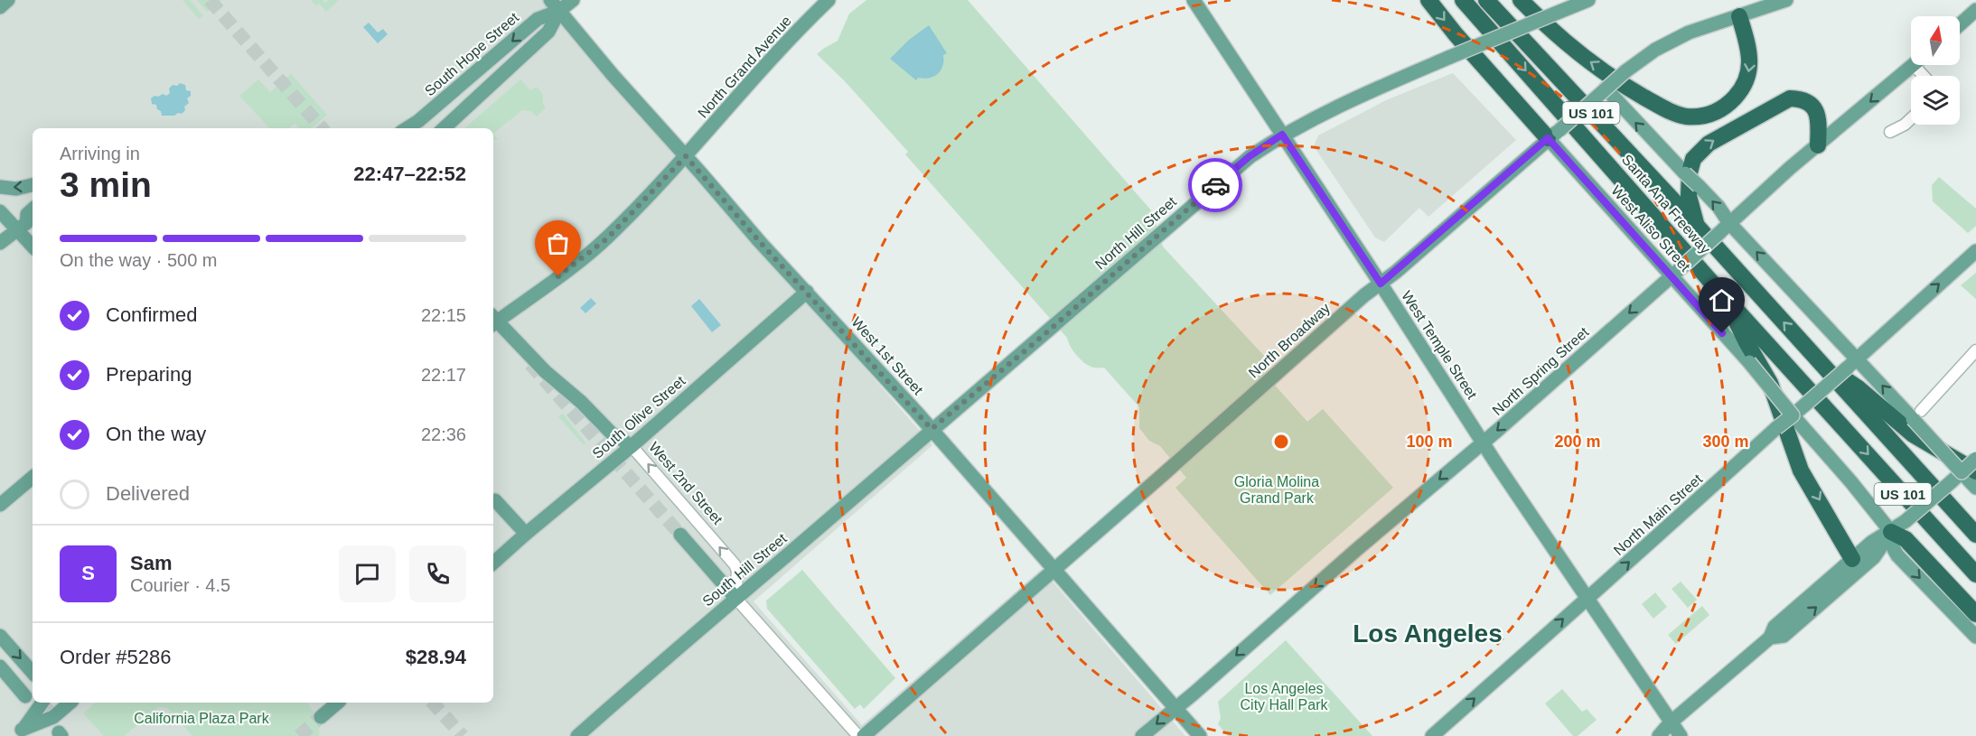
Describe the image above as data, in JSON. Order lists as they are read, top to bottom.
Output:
{
  "streets": {
    "highway": ["US 101", "Santa Ana Freeway"],
    "main road": [
      "South Hope Street",
      "North Grand Avenue",
      "West Aliso Street",
      "North Hill Street",
      "North Broadway",
      "West Temple Street",
      "West 1st Street",
      "North Spring Street",
      "South Olive Street",
      "West 2nd Street",
      "North Main Street",
      "South Hill Street"
    ]
  },
  "crossings": [
    ["South Hope Street", "West 1st Street"],
    ["North Grand Avenue", "West 1st Street"],
    ["West Aliso Street", "North Broadway"],
    ["West Aliso Street", "North Spring Street"],
    ["West Aliso Street", "North Main Street"],
    ["North Hill Street", "West Temple Street"],
    ["North Hill Street", "West 1st Street"],
    ["North Hill Street", "South Hill Street"],
    ["North Broadway", "West Temple Street"],
    ["North Broadway", "West 1st Street"],
    ["West Temple Street", "North Spring Street"],
    ["West Temple Street", "North Main Street"],
    ["West 1st Street", "North Spring Street"],
    ["West 1st Street", "South Olive Street"],
    ["West 1st Street", "South Hill Street"],
    ["South Olive Street", "West 2nd Street"],
    ["West 2nd Street", "South Hill Street"]
  ],
  "one_way": ["North Spring Street", "North Main Street"],
  "districts": ["Los Angeles"],
  "parks": ["Gloria Molina Grand Park", "Los Angeles City Hall Park", "California Plaza Park"],
  "north": "top",
  "page": {
    "heading": ["3 min", "Arriving in", "22:47–22:52"],
    "panel": [
      "Sam",
      "Courier · 4.5",
      "Order #5286",
      "$28.94"
    ],
    "bar": "On the way · 500 m",
    "list": [
      ["Confirmed", "22:15"],
      ["Preparing", "22:17"],
      ["On the way", "22:36"],
      "Delivered"
    ],
    "round": "S"
  },
  "rings": ["100 m", "200 m", "300 m"]
}
